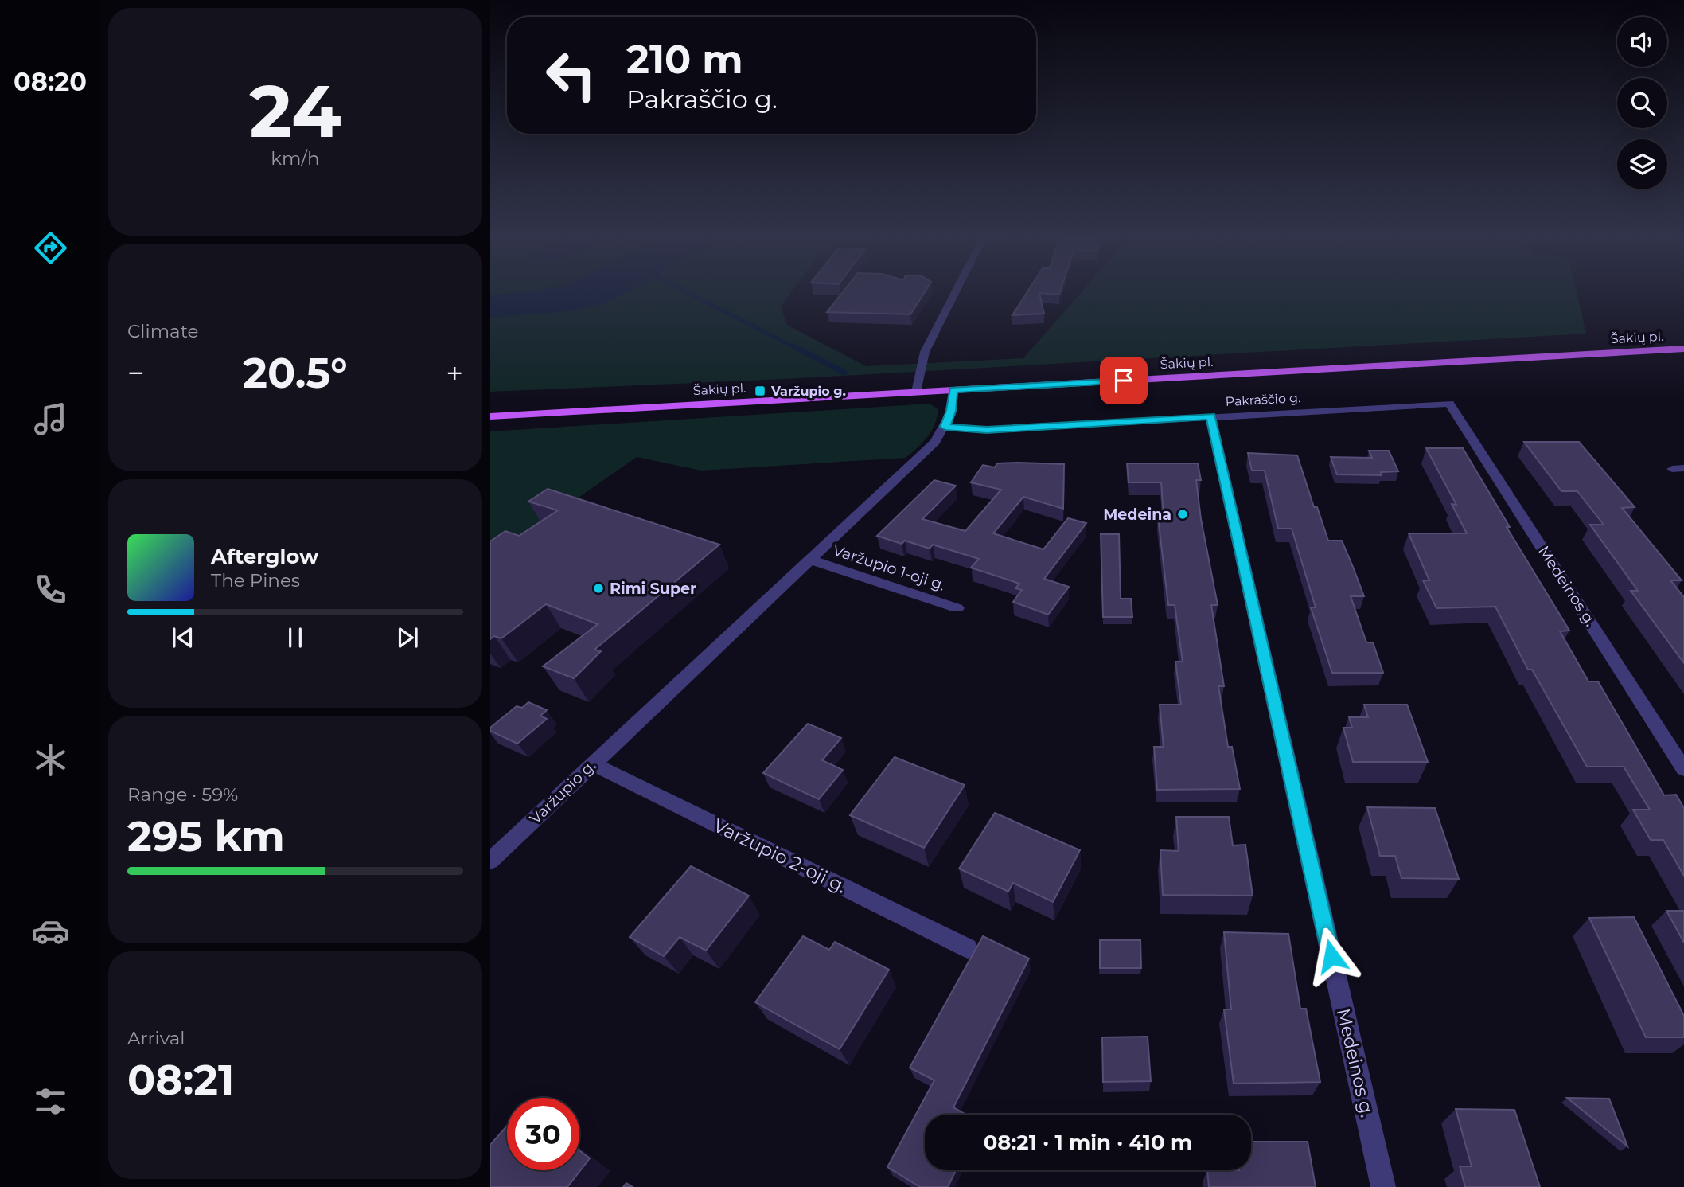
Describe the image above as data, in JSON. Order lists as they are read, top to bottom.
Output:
{
  "streets": {
    "main road": ["Šakių pl."],
    "street": [
      "Pakraščio g.",
      "Varžupio 1-oji g.",
      "Medeinos g.",
      "Varžupio g.",
      "Varžupio 2-oji g."
    ]
  },
  "crossings": [
    ["Šakių pl.", "Varžupio g."],
    ["Pakraščio g.", "Medeinos g."],
    ["Pakraščio g.", "Varžupio g."],
    ["Varžupio 1-oji g.", "Varžupio g."],
    ["Varžupio g.", "Varžupio 2-oji g."]
  ],
  "places": {
    "transit": ["Varžupio g."],
    "other": ["Medeina", "Rimi Super"]
  },
  "page": {
    "tabs": "08:20",
    "tile": [
      ["24", "km/h"],
      "Climate",
      ["Range · 59%", "295 km"],
      ["Arrival", "08:21"]
    ],
    "turn": ["210 m", "Pakraščio g."],
    "heat": ["−", "20.5°", "+"],
    "song": ["Afterglow", "The Pines"],
    "limit": "30",
    "trip": "08:21 · 1 min · 410 m"
  }
}
